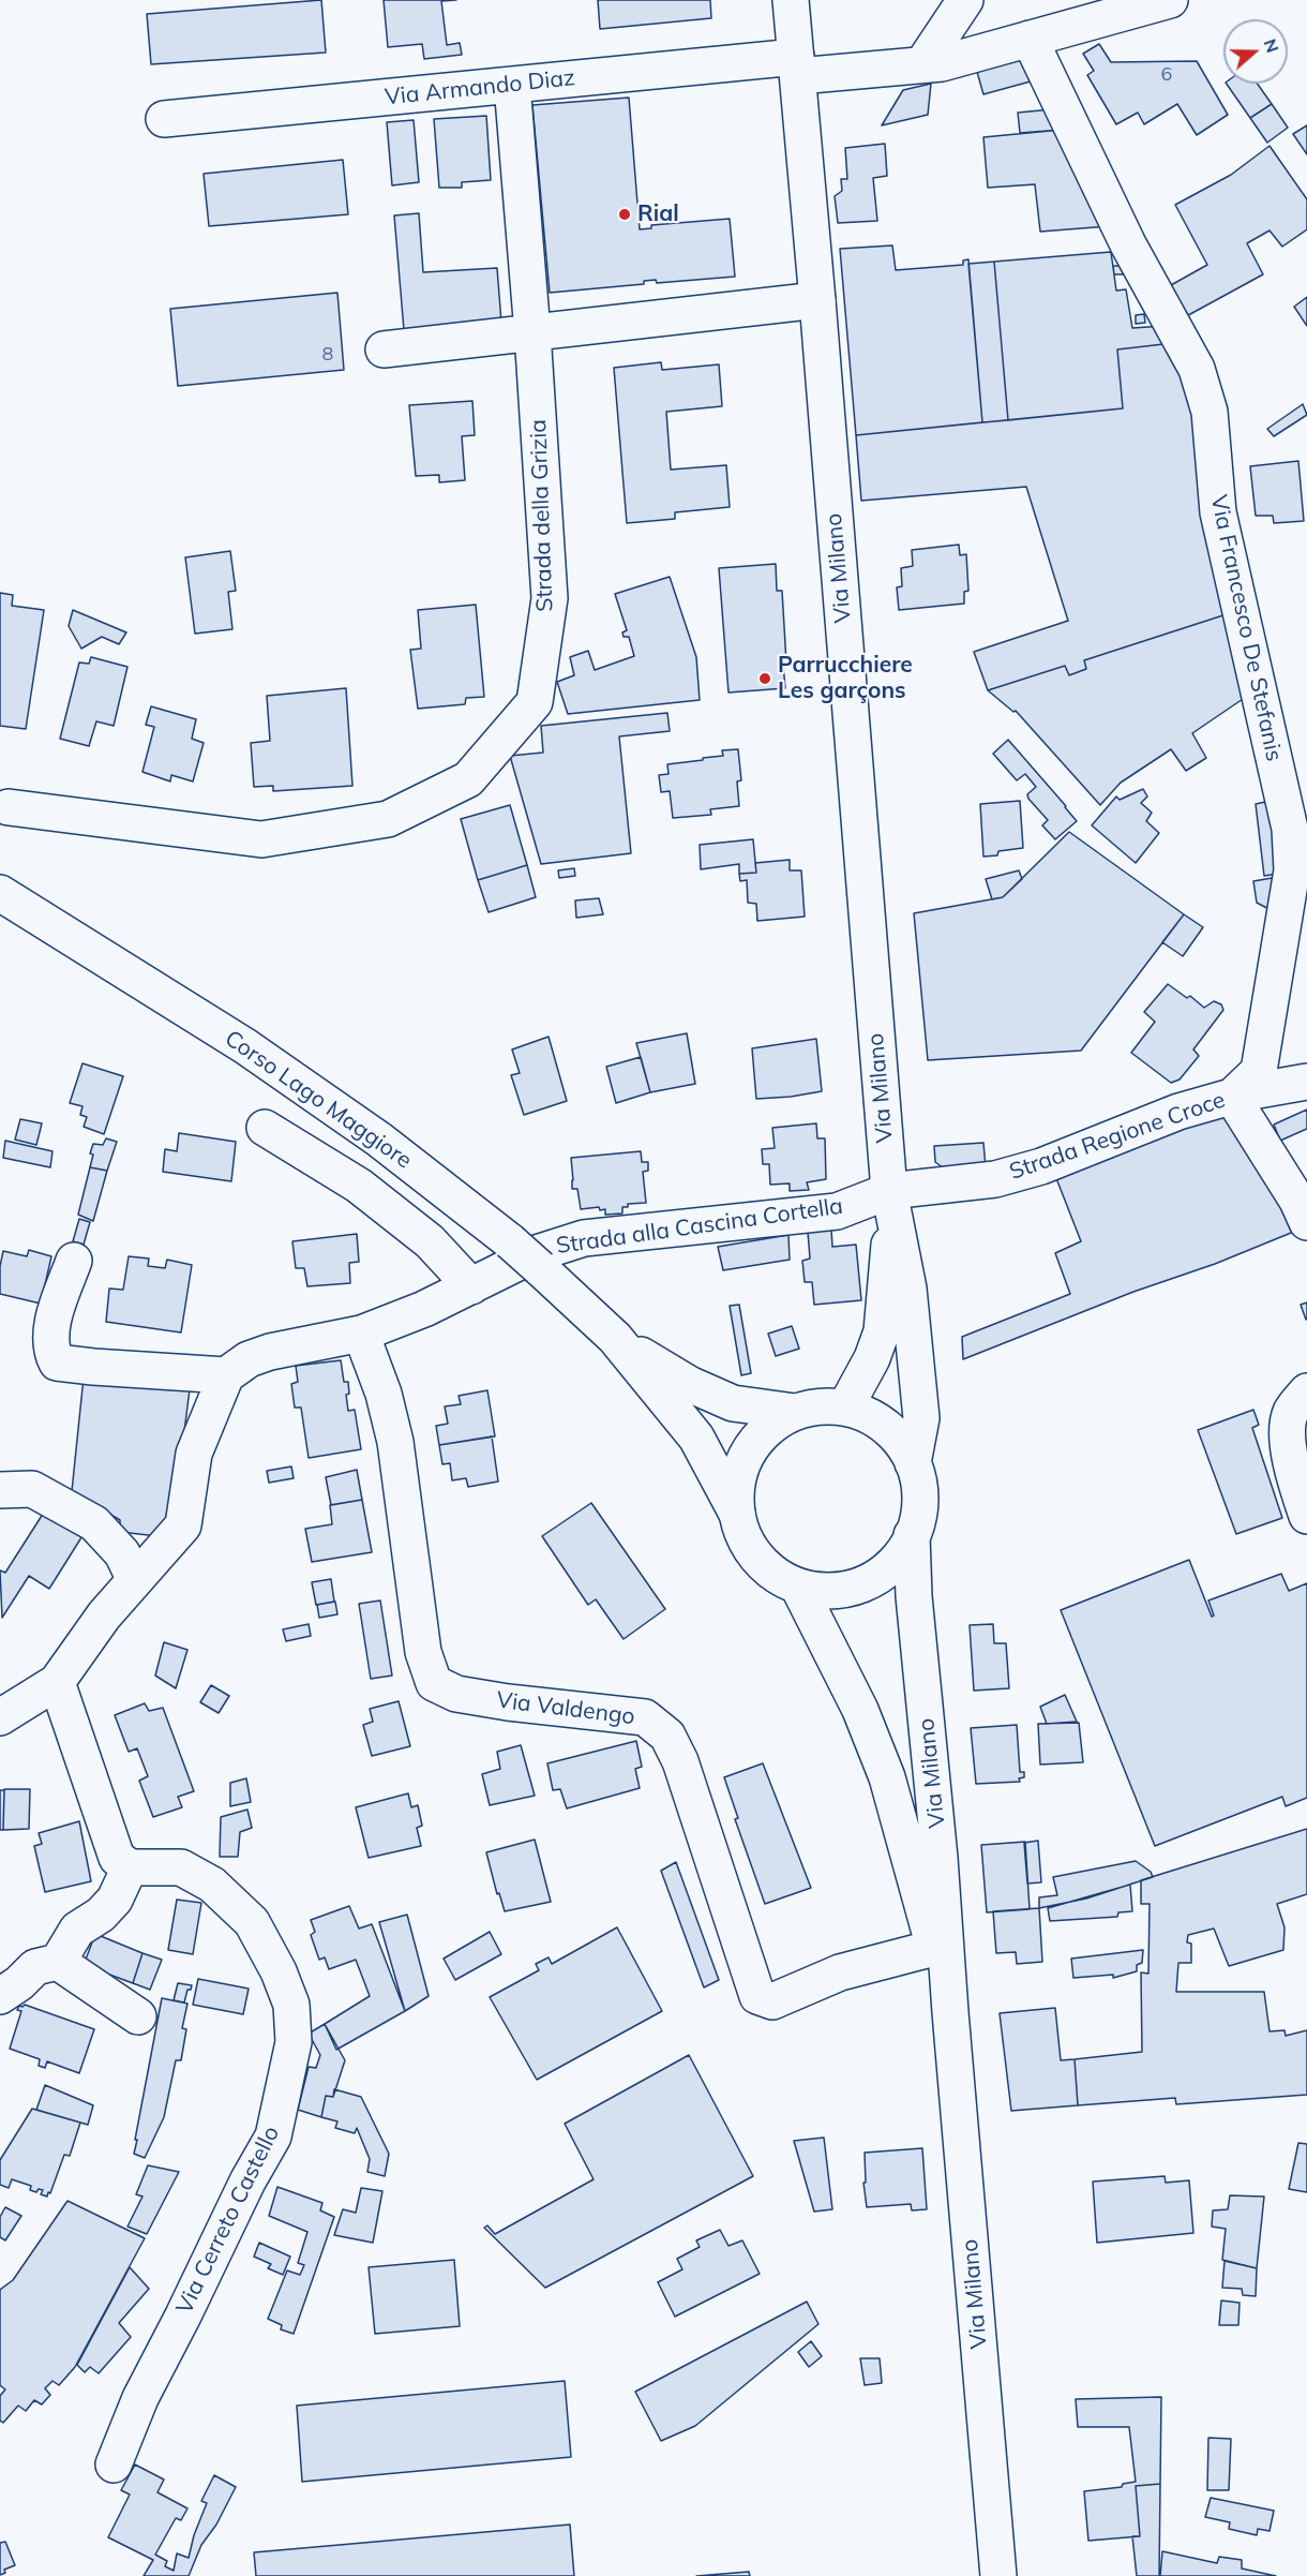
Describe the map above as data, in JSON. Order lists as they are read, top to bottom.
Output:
{
  "streets": {
    "main road": [
      "Via Armando Diaz",
      "Strada della Grizia",
      "Via Milano",
      "Via Francesco De Stefanis",
      "Corso Lago Maggiore",
      "Strada Regione Croce",
      "Strada alla Cascina Cortella",
      "Via Valdengo",
      "Via Cerreto Castello"
    ]
  },
  "crossings": [
    ["Via Armando Diaz", "Strada della Grizia"],
    ["Via Armando Diaz", "Via Milano"],
    ["Via Armando Diaz", "Via Francesco De Stefanis"],
    ["Via Milano", "Corso Lago Maggiore"],
    ["Via Milano", "Strada Regione Croce"],
    ["Via Milano", "Strada alla Cascina Cortella"],
    ["Via Milano", "Via Valdengo"],
    ["Via Francesco De Stefanis", "Strada Regione Croce"],
    ["Strada Regione Croce", "Strada alla Cascina Cortella"],
    ["Strada alla Cascina Cortella", "Via Valdengo"]
  ],
  "places": ["Rial", "Parrucchiere Les garçons"],
  "house_numbers": ["6", "8"],
  "north": "right"
}
